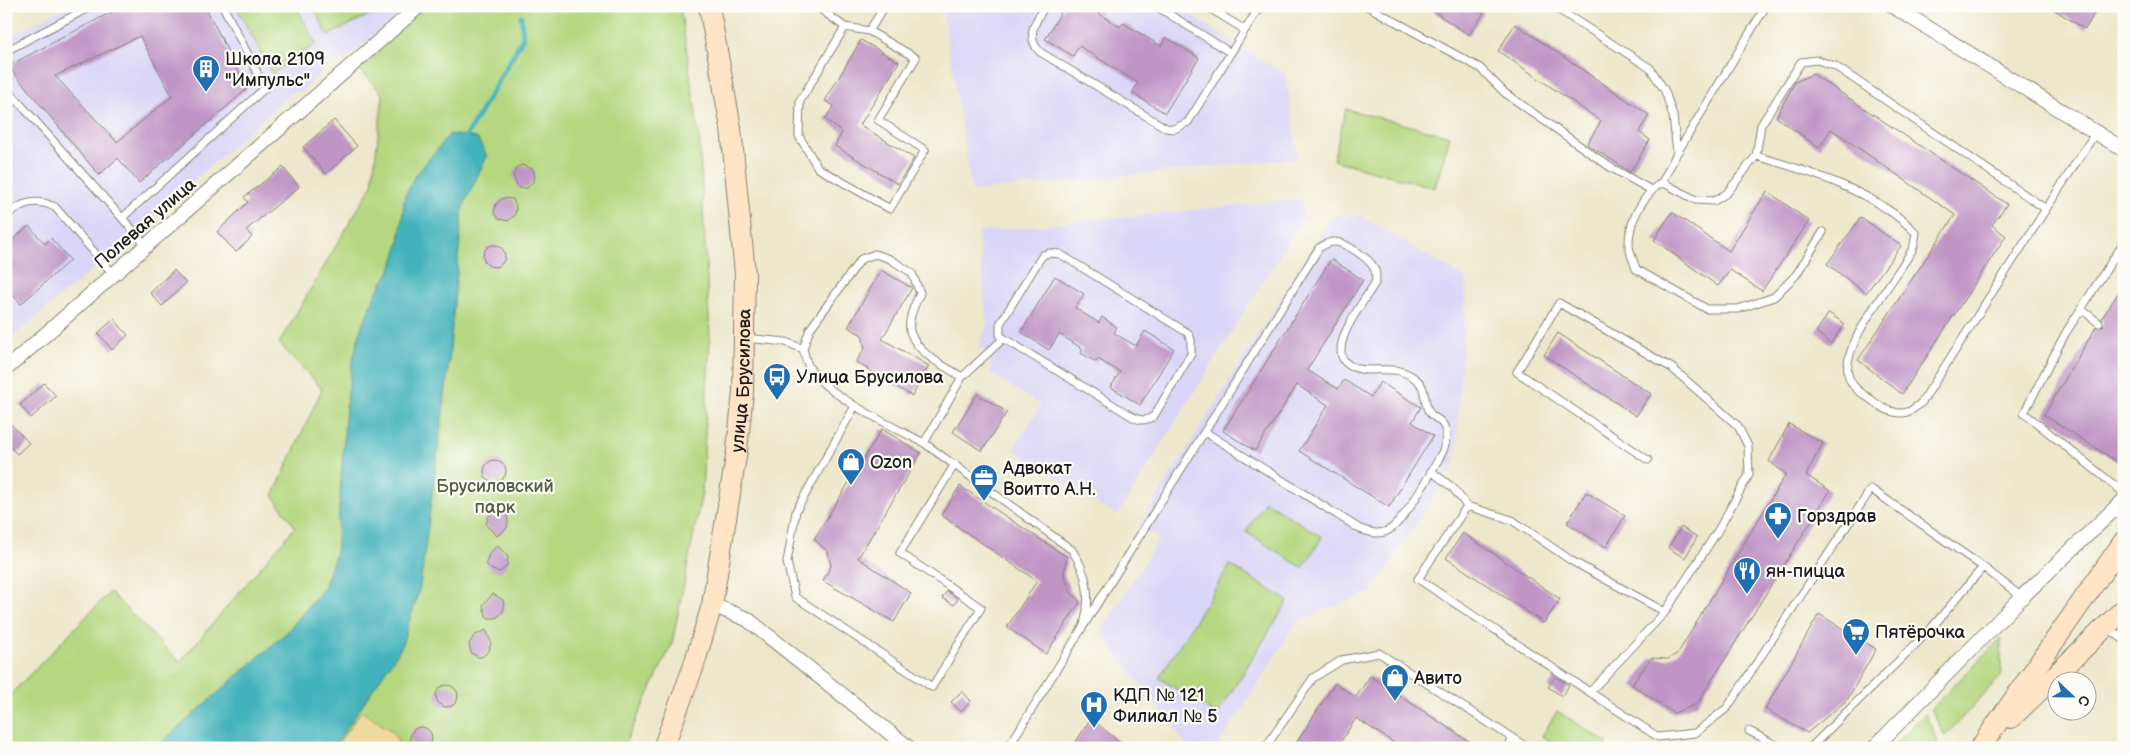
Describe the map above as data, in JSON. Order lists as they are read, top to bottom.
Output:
{
  "streets": {
    "street": ["Полевая улица", "улица Брусилова"]
  },
  "parks": ["Брусиловский парк"],
  "places": {
    "building": ["Школа 2109 \"Импульс\""],
    "bus stop": ["Улица Брусилова"],
    "shop": ["Ozon", "Авито"],
    "office": ["Адвокат Воитто А.Н."],
    "pharmacy": ["Горздрав"],
    "restaurant": ["ян-пицца"],
    "supermarket": ["Пятёрочка"],
    "hospital": ["КДП № 121 Филиал № 5"]
  },
  "north": "right"
}
